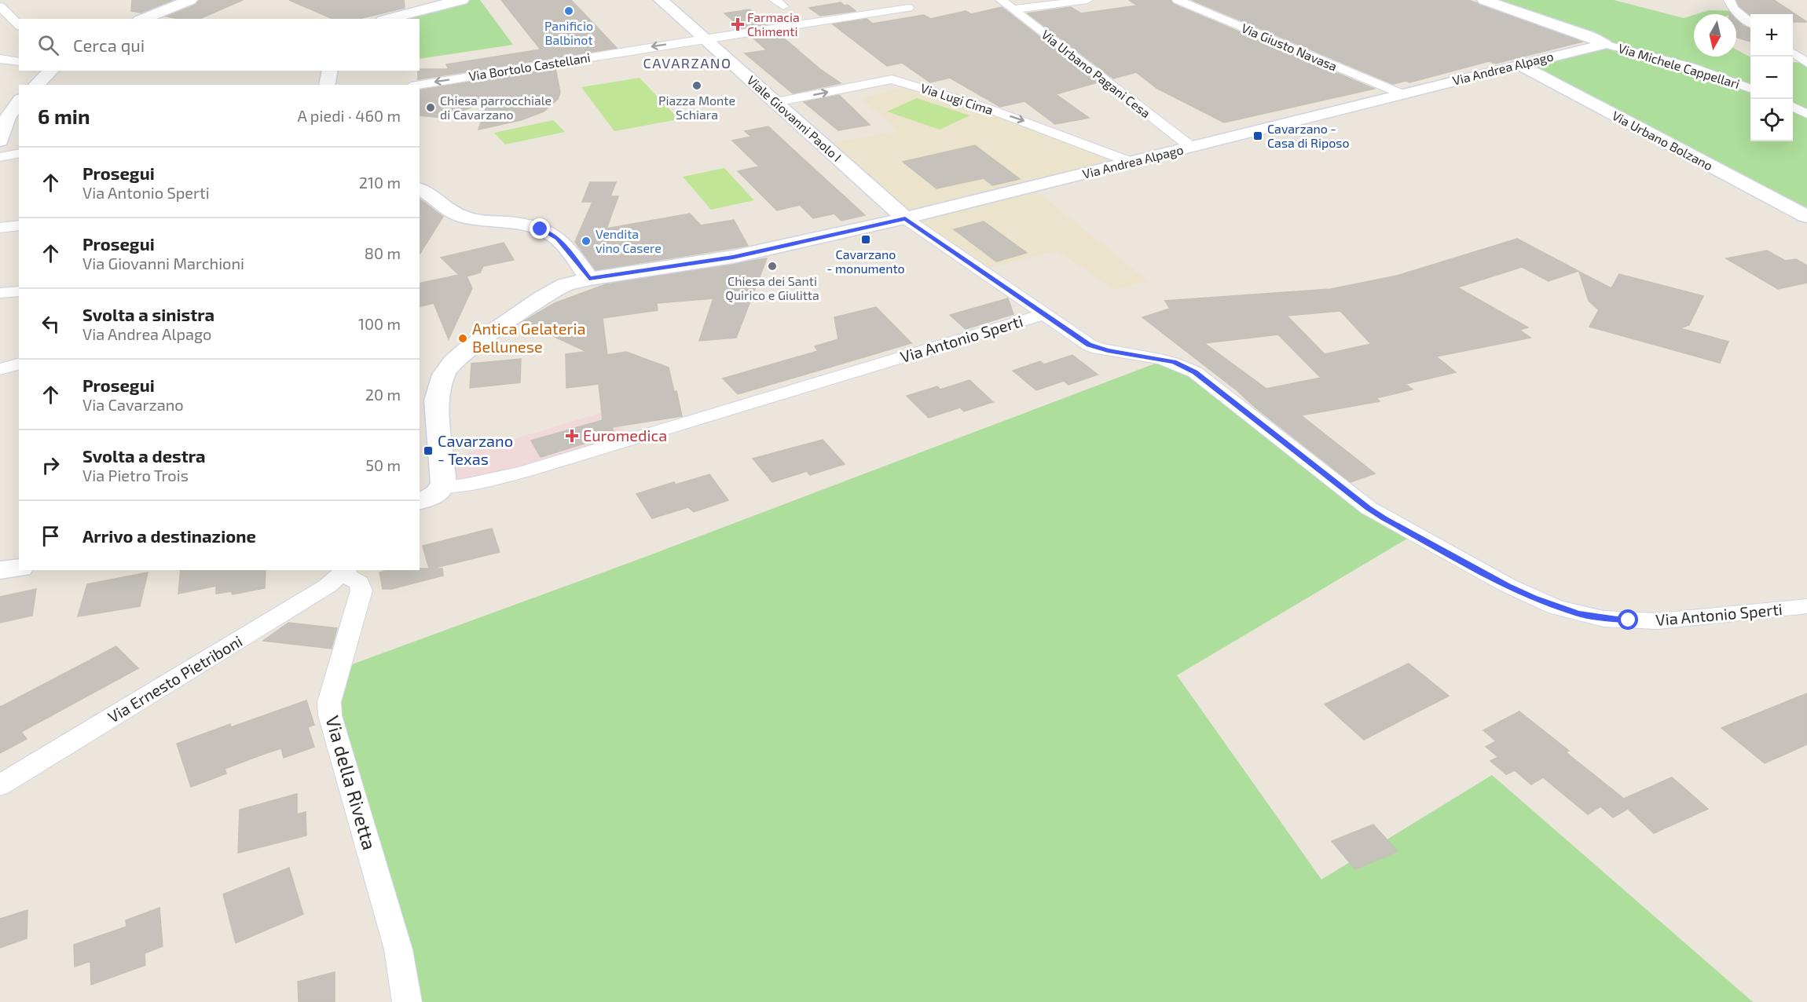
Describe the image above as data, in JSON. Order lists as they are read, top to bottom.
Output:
{
  "streets": {
    "street": [
      "Via Giusto Navasa",
      "Via Michele Cappellari",
      "Via Bortolo Castellani",
      "Via Andrea Alpago",
      "Via Urbano Pagani Cesa",
      "Via Lugi Cima",
      "Viale Giovanni Paolo I",
      "Via Urbano Bolzano",
      "Via Antonio Sperti",
      "Via Ernesto Pietriboni",
      "Via della Rivetta"
    ]
  },
  "crossings": [
    ["Via Giusto Navasa", "Via Andrea Alpago"],
    ["Via Michele Cappellari", "Via Andrea Alpago"],
    ["Via Bortolo Castellani", "Viale Giovanni Paolo I"],
    ["Via Andrea Alpago", "Via Urbano Pagani Cesa"],
    ["Via Andrea Alpago", "Via Lugi Cima"],
    ["Via Andrea Alpago", "Viale Giovanni Paolo I"],
    ["Via Andrea Alpago", "Via Urbano Bolzano"],
    ["Via Andrea Alpago", "Via Antonio Sperti"],
    ["Via Lugi Cima", "Viale Giovanni Paolo I"],
    ["Via Ernesto Pietriboni", "Via della Rivetta"]
  ],
  "one_way": ["Via Bortolo Castellani"],
  "districts": ["CAVARZANO"],
  "places": {
    "other": [
      "Panificio Balbinot",
      "Piazza Monte Schiara",
      "Chiesa parrocchiale di Cavarzano",
      "Vendita vino Casere",
      "Chiesa dei Santi Quirico e Giulitta",
      "Antica Gelateria Bellunese"
    ],
    "health": ["Farmacia Chimenti", "Euromedica"],
    "transit": ["Cavarzano - Casa di Riposo", "Cavarzano - monumento", "Cavarzano - Texas"]
  },
  "north": "bottom",
  "page": {
    "map_buttons": ["+", "−"],
    "search": "Cerca qui",
    "heading": ["6 min", "A piedi · 460 m"],
    "list": [
      ["Prosegui", "Via Antonio Sperti", "210 m"],
      ["Prosegui", "Via Giovanni Marchioni", "80 m"],
      ["Svolta a sinistra", "Via Andrea Alpago", "100 m"],
      ["Prosegui", "Via Cavarzano", "20 m"],
      ["Svolta a destra", "Via Pietro Trois", "50 m"],
      "Arrivo a destinazione"
    ]
  }
}
